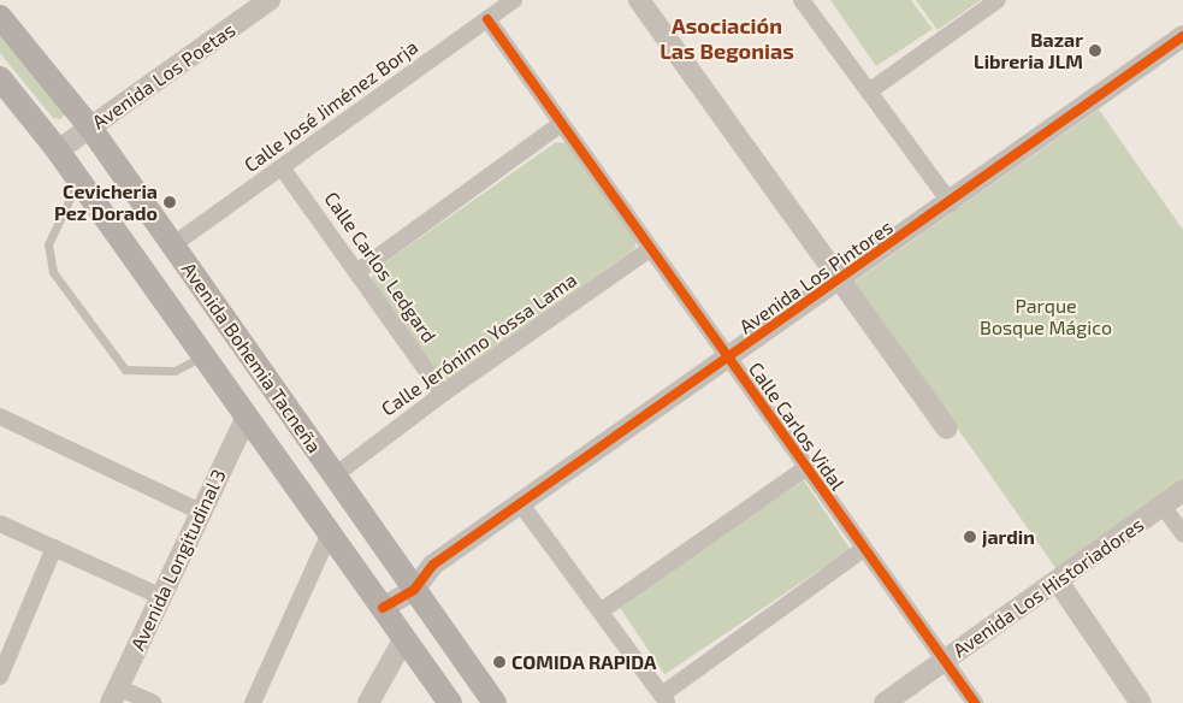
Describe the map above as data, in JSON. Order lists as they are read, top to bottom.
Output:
{
  "streets": {
    "main road": ["Avenida Bohemia Tacneña"],
    "street": [
      "Avenida Los Poetas",
      "Calle José Jiménez Borja",
      "Calle Carlos Ledgard",
      "Avenida Los Pintores",
      "Calle Jerónimo Yossa Lama",
      "Calle Carlos Vidal",
      "Avenida Longitudinal 3",
      "Avenida Los Historiadores"
    ]
  },
  "crossings": [
    ["Avenida Los Poetas", "Avenida Bohemia Tacneña"],
    ["Calle José Jiménez Borja", "Calle Carlos Ledgard"],
    ["Calle José Jiménez Borja", "Avenida Bohemia Tacneña"],
    ["Calle José Jiménez Borja", "Calle Carlos Vidal"],
    ["Calle Carlos Ledgard", "Calle Jerónimo Yossa Lama"],
    ["Avenida Los Pintores", "Avenida Bohemia Tacneña"],
    ["Avenida Los Pintores", "Calle Carlos Vidal"],
    ["Calle Jerónimo Yossa Lama", "Avenida Bohemia Tacneña"],
    ["Calle Jerónimo Yossa Lama", "Calle Carlos Vidal"],
    ["Avenida Bohemia Tacneña", "Avenida Longitudinal 3"],
    ["Calle Carlos Vidal", "Avenida Los Historiadores"]
  ],
  "districts": ["Asociación Las Begonias"],
  "parks": ["Parque Bosque Mágico"],
  "places": [
    "Bazar Libreria JLM",
    "Cevicheria Pez Dorado",
    "jardin",
    "COMIDA RAPIDA"
  ]
}
